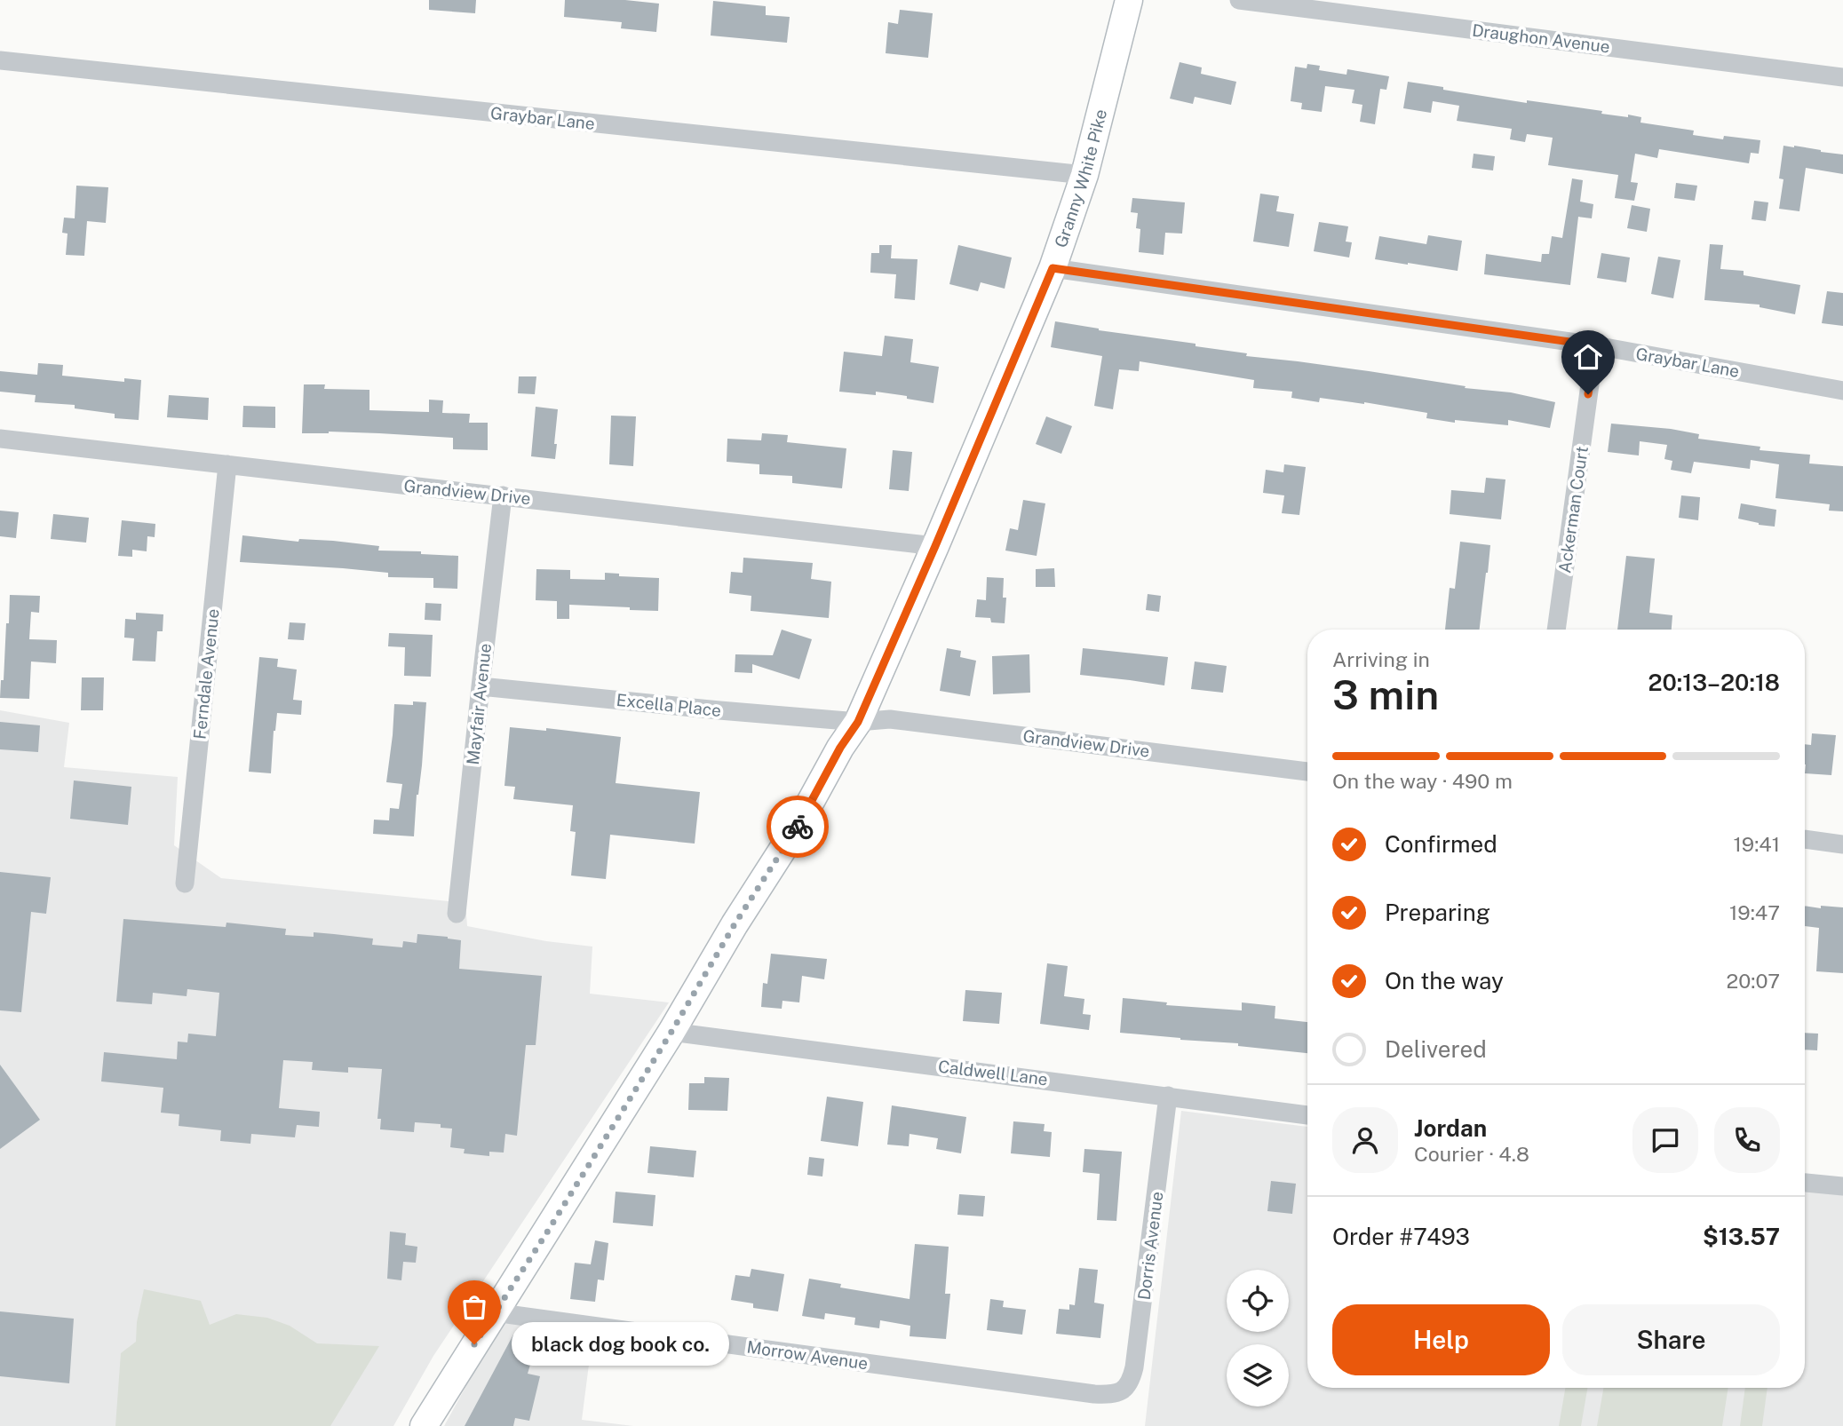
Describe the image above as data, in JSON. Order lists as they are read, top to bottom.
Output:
{
  "streets": {
    "main road": ["Granny White Pike"],
    "street": [
      "Draughon Avenue",
      "Graybar Lane",
      "Grandview Drive",
      "Ackerman Court",
      "Ferndale Avenue",
      "Mayfair Avenue",
      "Excella Place",
      "Caldwell Lane",
      "Dorris Avenue",
      "Morrow Avenue"
    ]
  },
  "crossings": [
    ["Graybar Lane", "Granny White Pike"],
    ["Graybar Lane", "Ackerman Court"],
    ["Granny White Pike", "Grandview Drive"],
    ["Granny White Pike", "Excella Place"],
    ["Granny White Pike", "Caldwell Lane"],
    ["Granny White Pike", "Morrow Avenue"],
    ["Grandview Drive", "Ferndale Avenue"],
    ["Grandview Drive", "Mayfair Avenue"],
    ["Grandview Drive", "Excella Place"],
    ["Mayfair Avenue", "Excella Place"],
    ["Caldwell Lane", "Dorris Avenue"],
    ["Dorris Avenue", "Morrow Avenue"]
  ],
  "places": ["black dog book co."],
  "page": {
    "heading": ["3 min", "Arriving in", "20:13–20:18"],
    "panel": [
      "Jordan",
      "Courier · 4.8",
      "Order #7493",
      "$13.57"
    ],
    "bar": "On the way · 490 m",
    "list": [
      ["Confirmed", "19:41"],
      ["Preparing", "19:47"],
      ["On the way", "20:07"],
      "Delivered"
    ],
    "buttons": ["Help", "Share"],
    "bubble": "black dog book co."
  }
}
